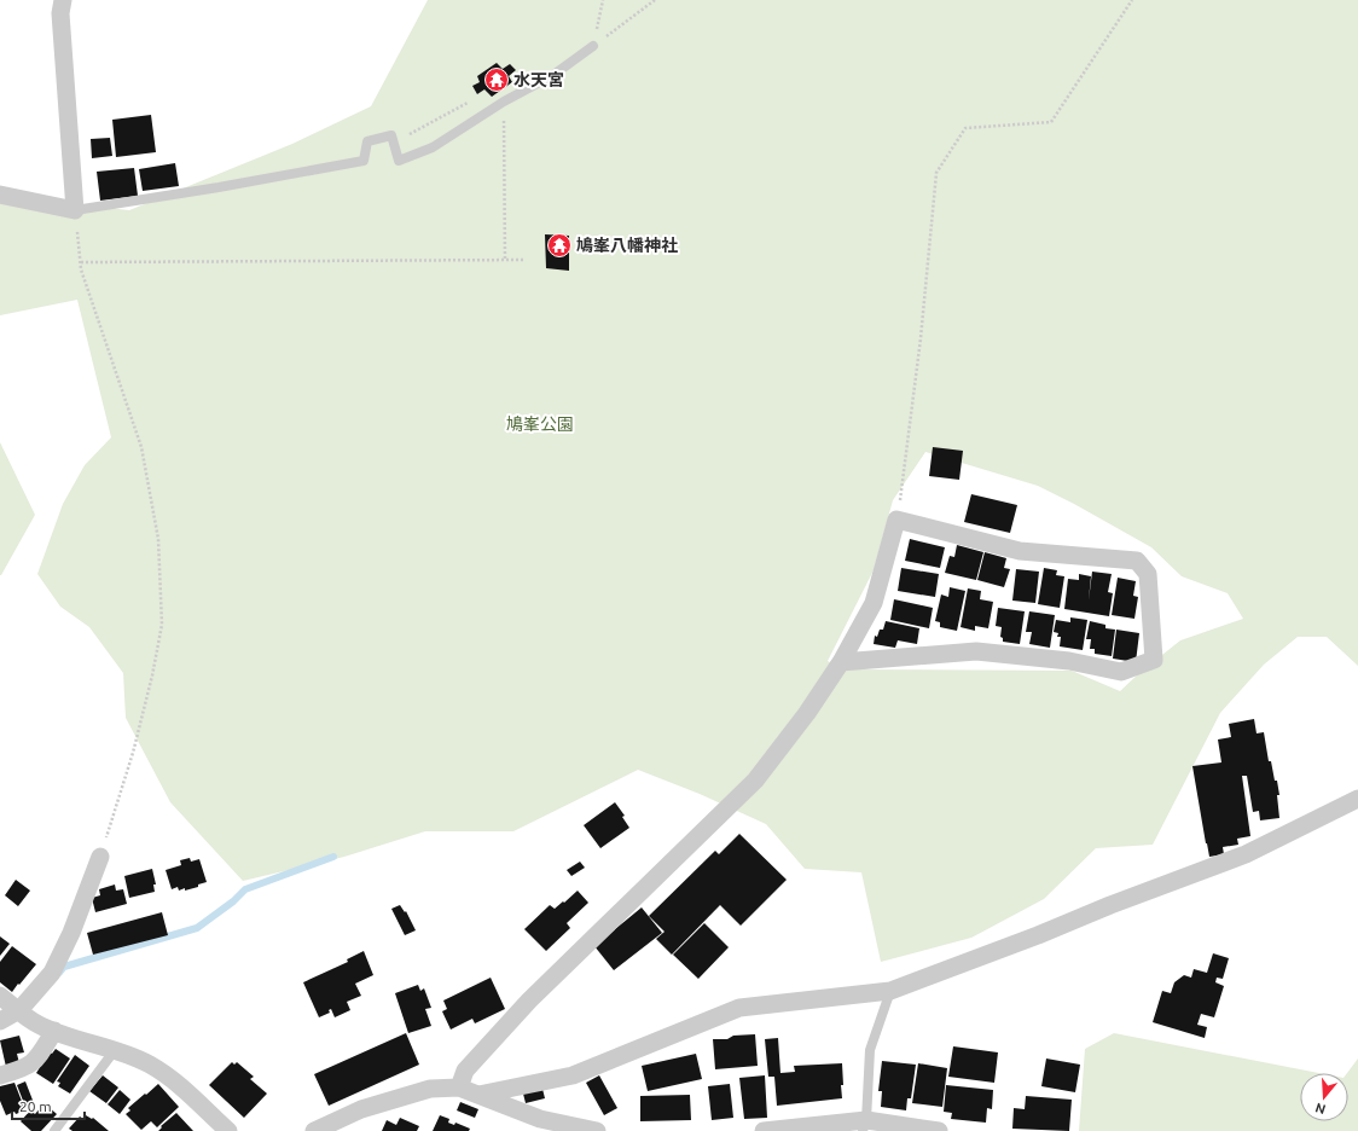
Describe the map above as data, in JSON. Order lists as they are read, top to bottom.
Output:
{
  "parks": ["鳩峯公園"],
  "places": {
    "temple": ["水天宮", "鳩峯八幡神社"]
  },
  "scale_bar": "20 m",
  "north": "bottom"
}
